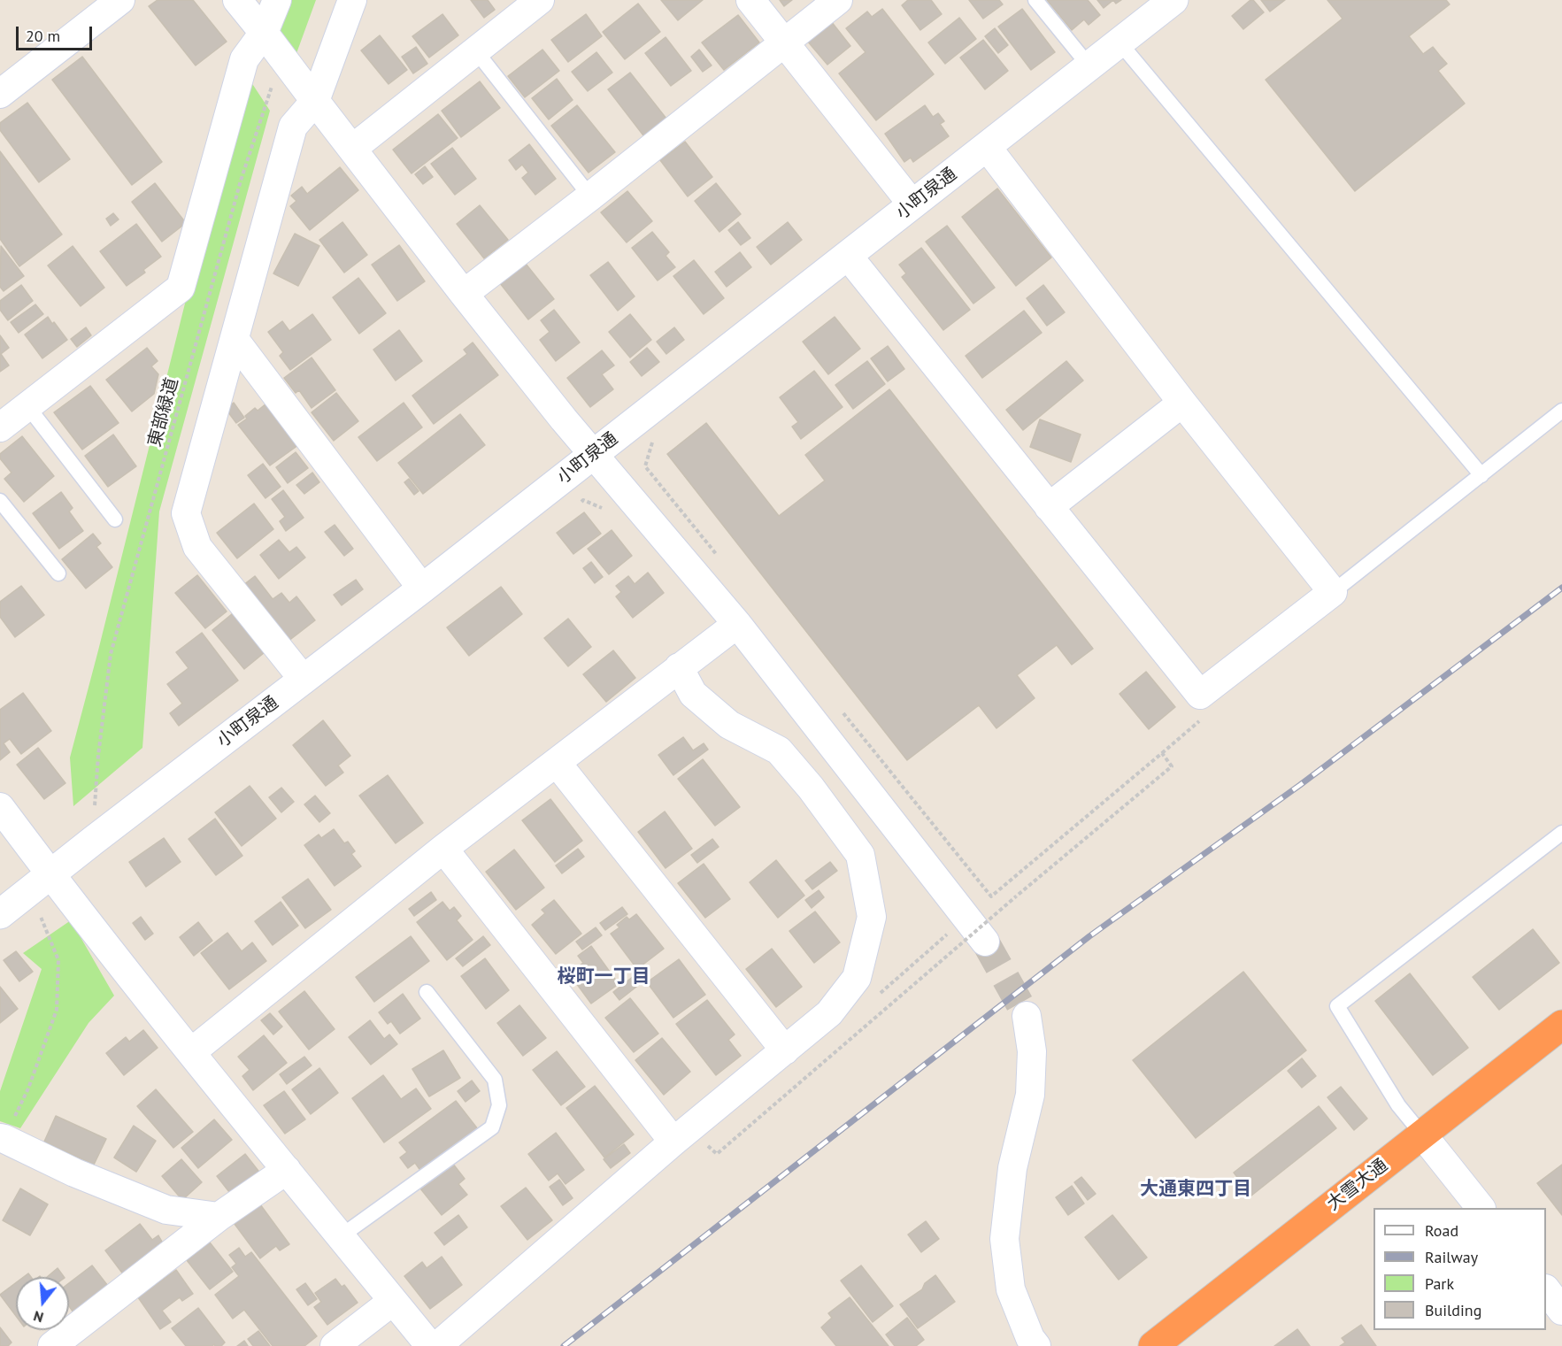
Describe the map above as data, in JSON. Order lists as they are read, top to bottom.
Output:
{
  "streets": {
    "highway": ["大雪大通"],
    "street": ["小町泉通"],
    "path": ["東部緑道"]
  },
  "crossings": [
    ["小町泉通", "東部緑道"]
  ],
  "districts": ["桜町一丁目", "大通東四丁目"],
  "legend": [
    "Road",
    "Railway",
    "Park",
    "Building"
  ],
  "scale_bar": "20 m",
  "north": "bottom"
}
